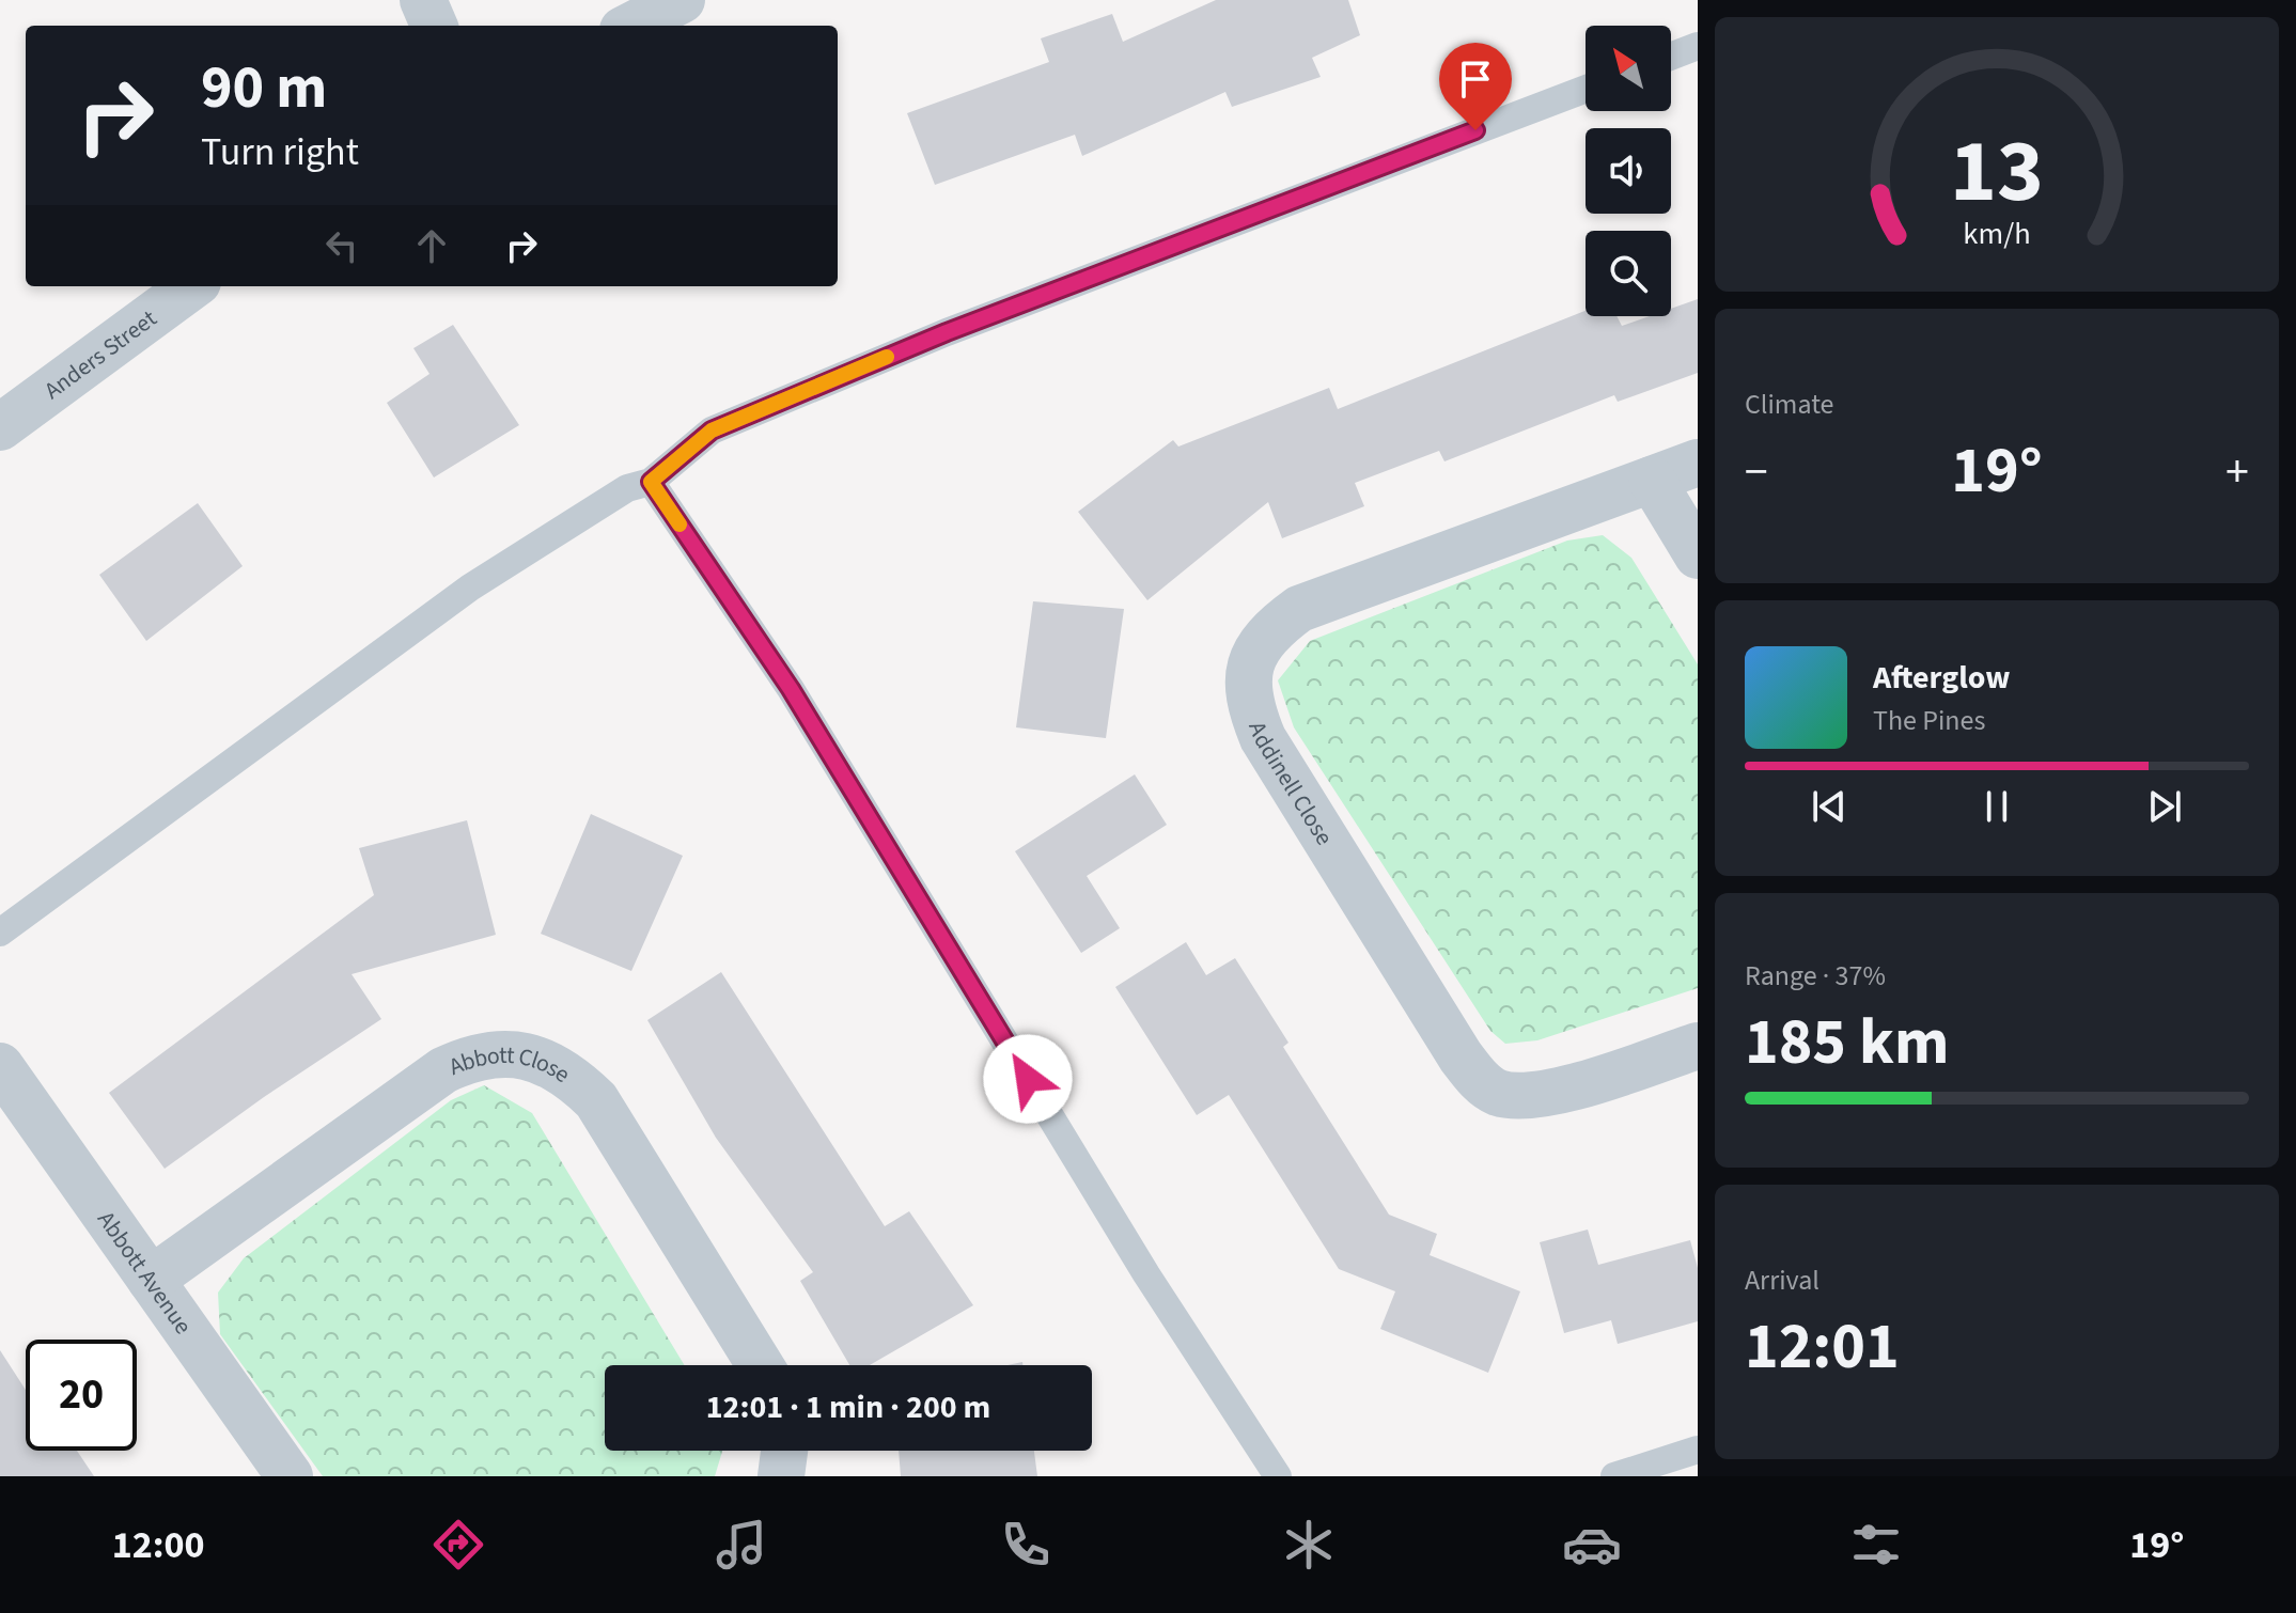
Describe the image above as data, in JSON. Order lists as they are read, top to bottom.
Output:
{
  "streets": {
    "street": [
      "Anders Street",
      "Addinell Close",
      "Abbott Close",
      "Abbott Avenue"
    ]
  },
  "crossings": [
    ["Abbott Close", "Abbott Avenue"]
  ],
  "north": "top left",
  "page": {
    "turn": ["90 m", "Turn right"],
    "tile": [
      "Climate",
      ["Range · 37%", "185 km"],
      ["Arrival", "12:01"]
    ],
    "heat": ["−", "19°", "+"],
    "song": ["Afterglow", "The Pines"],
    "limit": "20",
    "trip": "12:01 · 1 min · 200 m",
    "tabs": ["12:00", "19°"],
    "gauge": ["13", "km/h"]
  }
}
